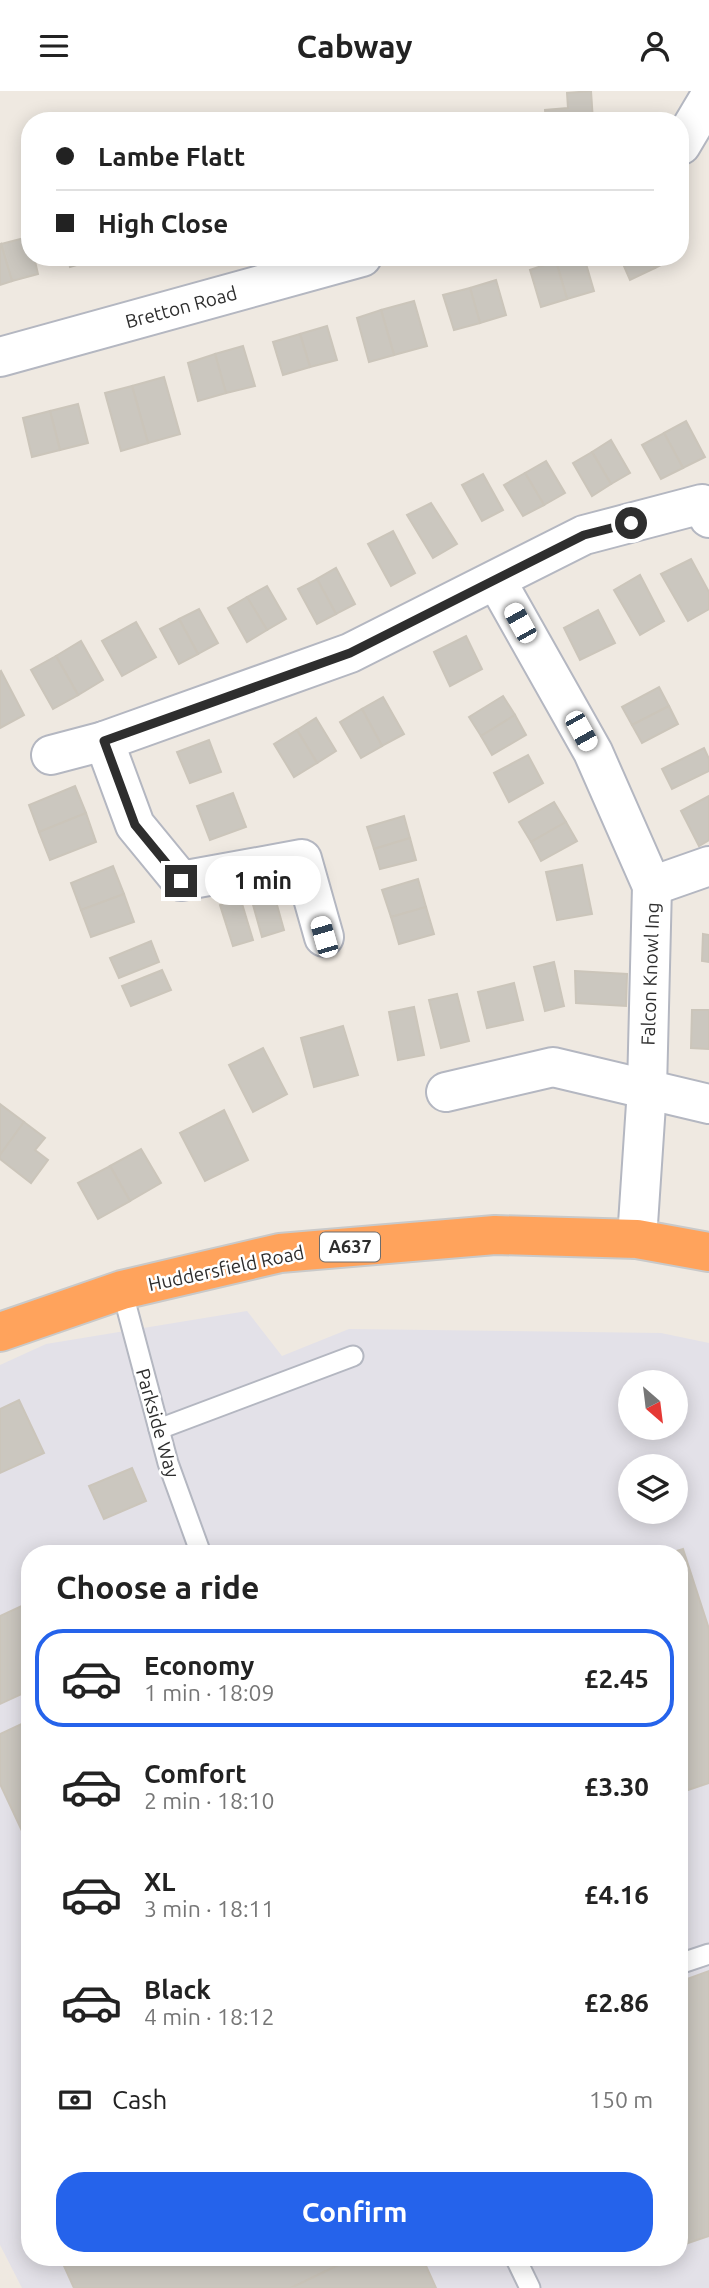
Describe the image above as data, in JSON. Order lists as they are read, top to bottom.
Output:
{
  "streets": {
    "highway": ["A637", "Huddersfield Road"],
    "street": ["Bretton Road", "Falcon Knowl Ing"],
    "lane": ["Parkside Way"]
  },
  "crossings": [
    ["Falcon Knowl Ing", "Huddersfield Road"],
    ["Huddersfield Road", "Parkside Way"]
  ],
  "north": "bottom right",
  "page": {
    "header": "Cabway",
    "banner": ["Lambe Flatt", "High Close"],
    "bubble": "1 min",
    "heading": "Choose a ride",
    "list": [
      {
        "name": "Economy",
        "note": "1 min · 18:09",
        "value": "£2.45"
      },
      {
        "name": "Comfort",
        "note": "2 min · 18:10",
        "value": "£3.30"
      },
      {
        "name": "XL",
        "note": "3 min · 18:11",
        "value": "£4.16"
      },
      {
        "name": "Black",
        "note": "4 min · 18:12",
        "value": "£2.86"
      }
    ],
    "pay": ["Cash", "150 m"],
    "buttons": "Confirm"
  }
}
